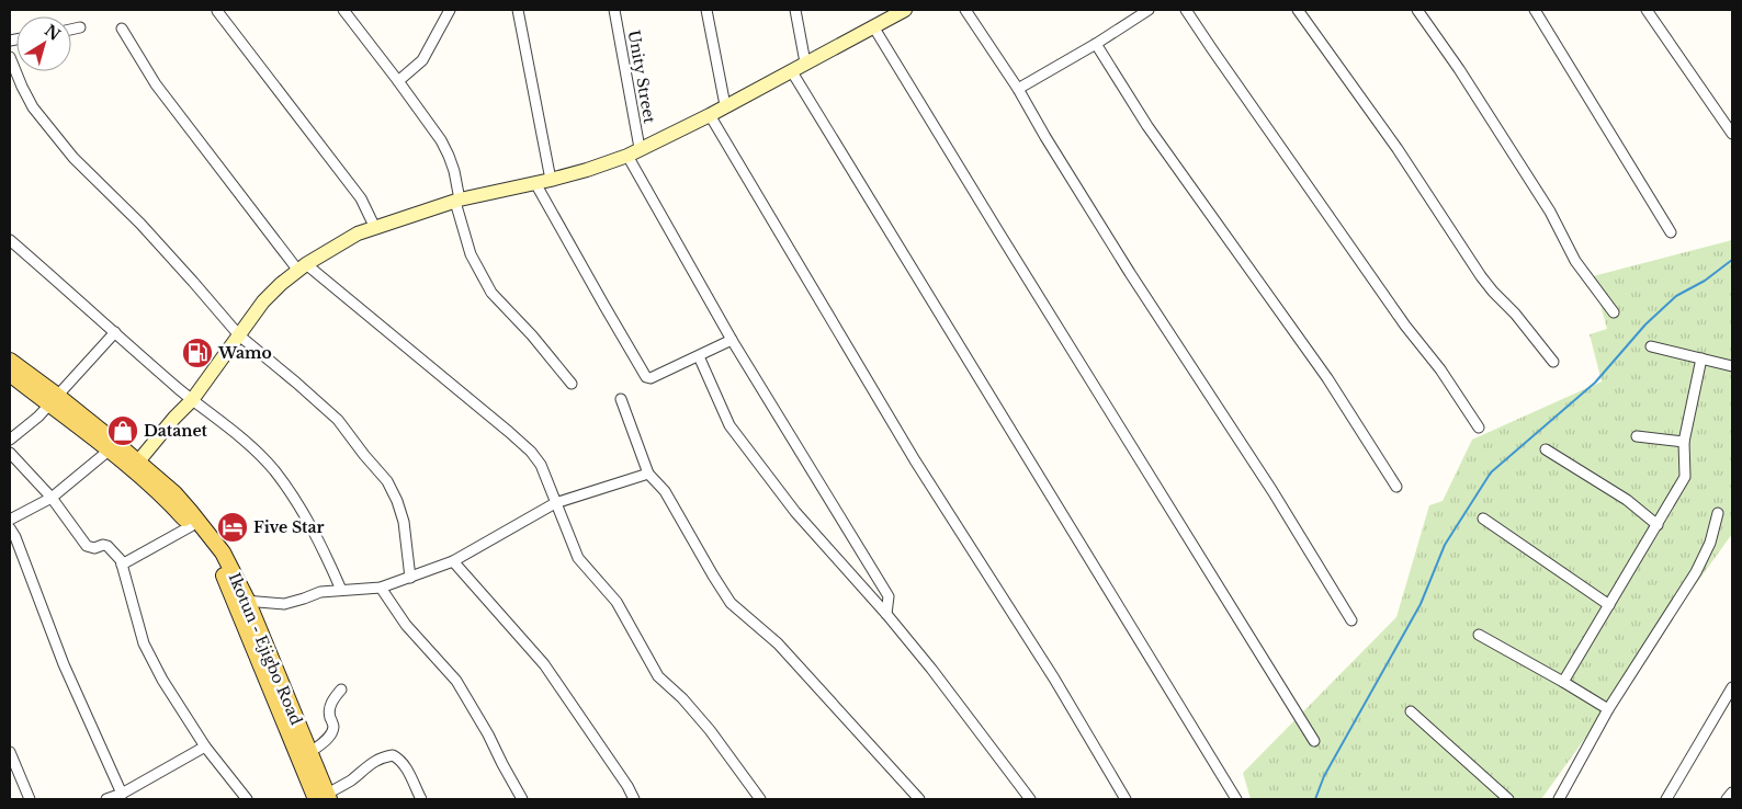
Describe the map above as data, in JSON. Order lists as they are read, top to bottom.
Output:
{
  "streets": {
    "main road": ["Ikotun - Ejigbo Road"],
    "street": ["Unity Street"]
  },
  "places": {
    "fuel station": ["Wamo"],
    "shop": ["Datanet"],
    "hotel": ["Five Star"]
  },
  "north": "top right"
}
